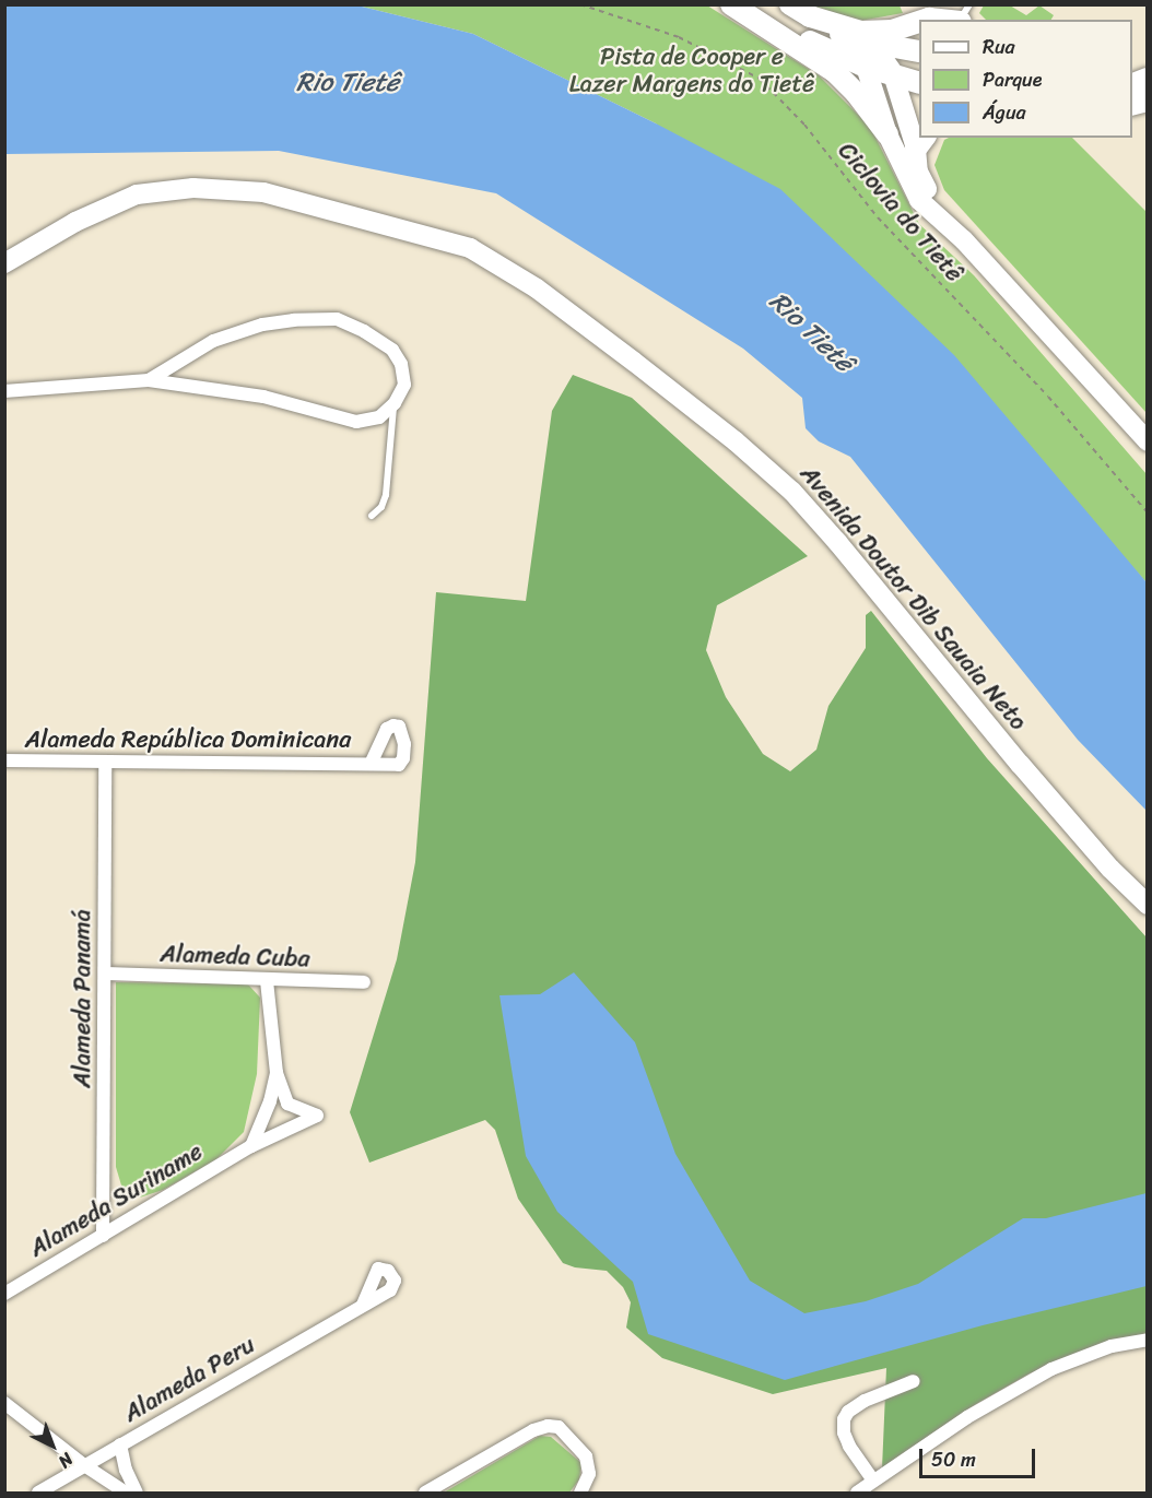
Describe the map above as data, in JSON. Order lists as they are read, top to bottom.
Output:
{
  "streets": {
    "main road": ["Avenida Doutor Dib Sauaia Neto"],
    "street": [
      "Alameda República Dominicana",
      "Alameda Cuba",
      "Alameda Panamá",
      "Alameda Suriname",
      "Alameda Peru"
    ],
    "path": ["Ciclovia do Tietê"]
  },
  "crossings": [
    ["Alameda República Dominicana", "Alameda Panamá"],
    ["Alameda Cuba", "Alameda Panamá"],
    ["Alameda Panamá", "Alameda Suriname"]
  ],
  "water": ["Rio Tietê"],
  "parks": ["Pista de Cooper e Lazer Margens do Tietê"],
  "legend": ["Rua", "Parque", "Água"],
  "scale_bar": "50 m",
  "north": "bottom right"
}
